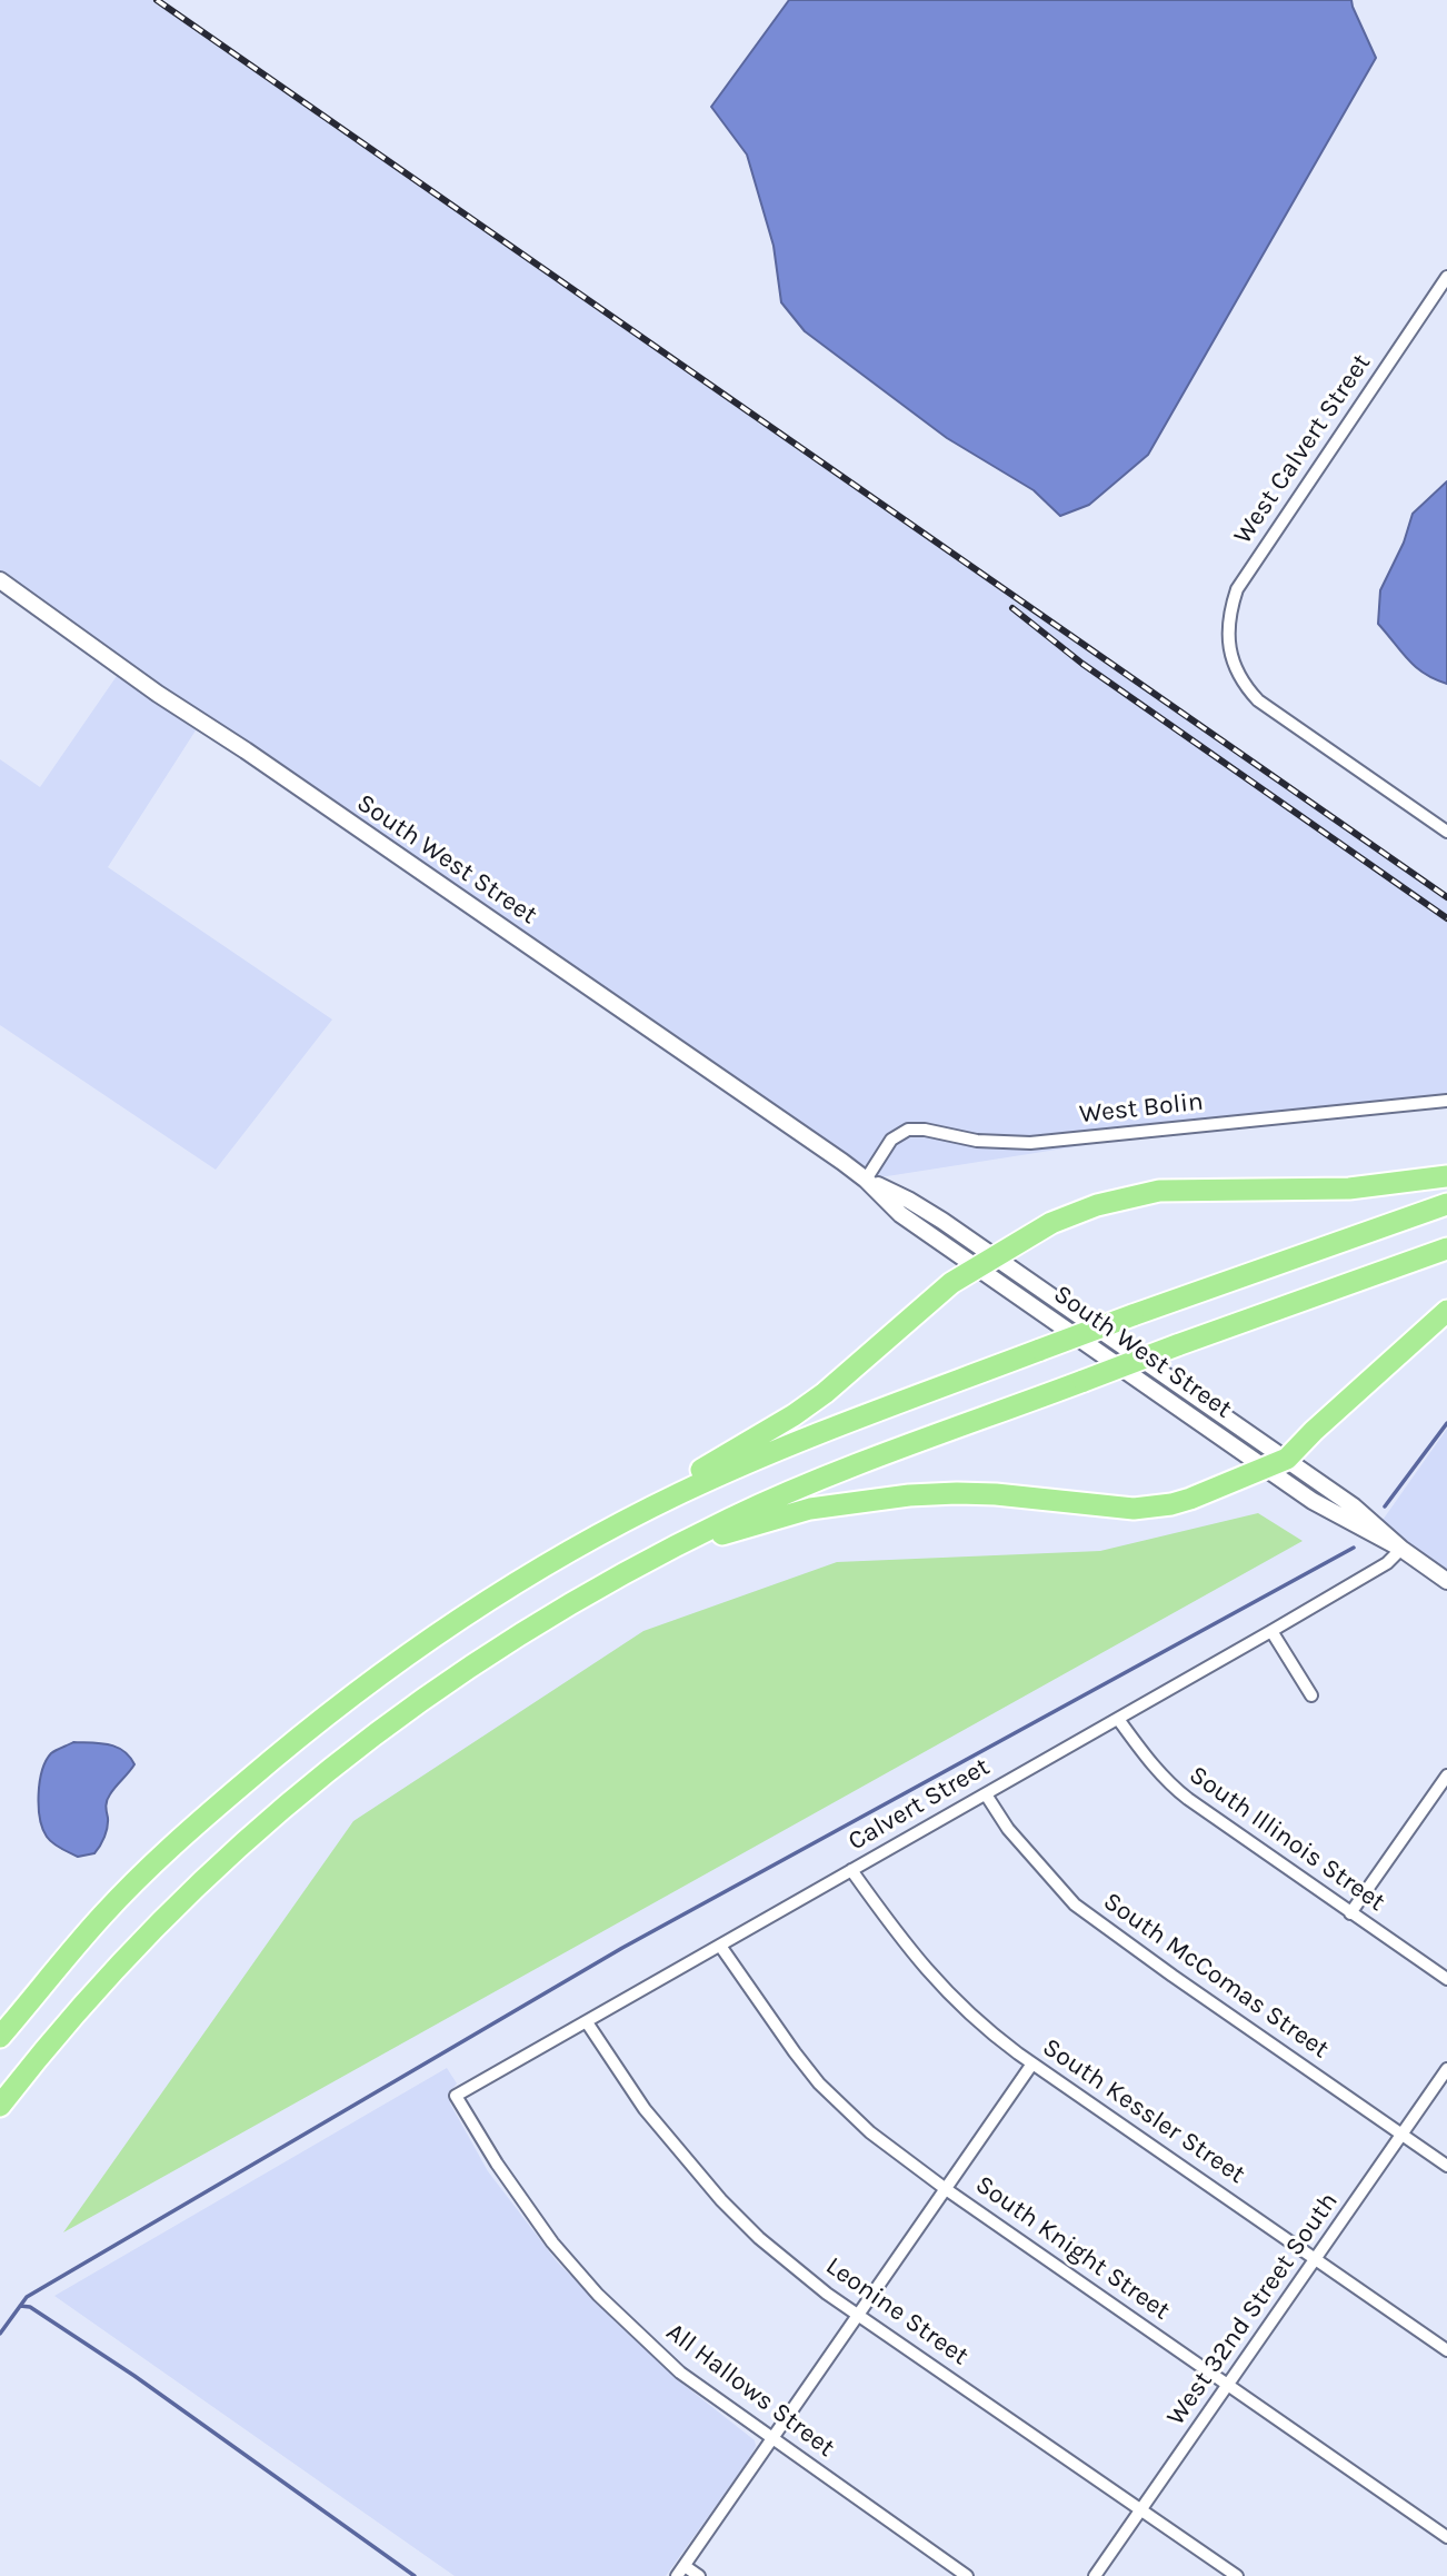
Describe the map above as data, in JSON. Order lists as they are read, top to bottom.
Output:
{
  "streets": {
    "street": [
      "West Calvert Street",
      "South West Street",
      "West Bolin",
      "Calvert Street",
      "South Illinois Street",
      "South McComas Street",
      "South Kessler Street",
      "South Knight Street",
      "West 32nd Street South",
      "Leonine Street",
      "All Hallows Street"
    ]
  },
  "crossings": [
    ["South West Street", "West Bolin"],
    ["South West Street", "Calvert Street"],
    ["Calvert Street", "South Illinois Street"],
    ["Calvert Street", "South McComas Street"],
    ["Calvert Street", "South Kessler Street"],
    ["Calvert Street", "South Knight Street"],
    ["Calvert Street", "Leonine Street"],
    ["Calvert Street", "All Hallows Street"],
    ["South McComas Street", "West 32nd Street South"],
    ["South Kessler Street", "West 32nd Street South"],
    ["South Knight Street", "West 32nd Street South"],
    ["West 32nd Street South", "Leonine Street"]
  ]
}
